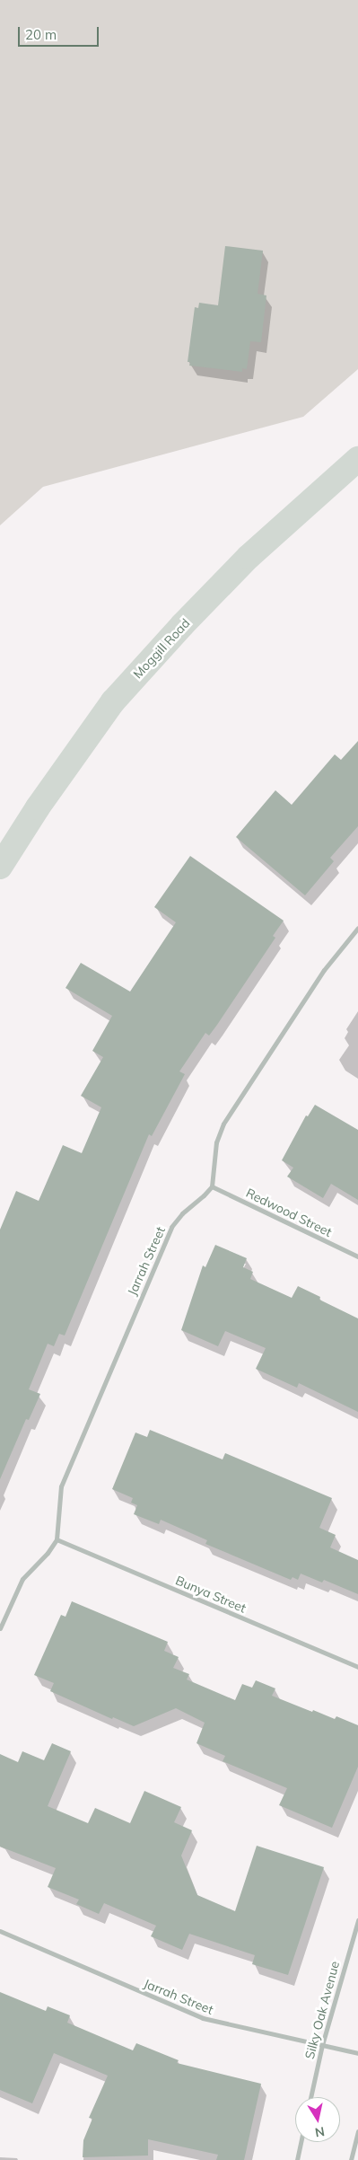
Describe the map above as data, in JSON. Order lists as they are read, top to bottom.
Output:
{
  "streets": {
    "main road": ["Moggill Road"],
    "street": [
      "Redwood Street",
      "Jarrah Street",
      "Bunya Street",
      "Silky Oak Avenue"
    ]
  },
  "crossings": [
    ["Redwood Street", "Jarrah Street"],
    ["Jarrah Street", "Bunya Street"],
    ["Jarrah Street", "Silky Oak Avenue"]
  ],
  "scale_bar": "20 m",
  "north": "bottom"
}
